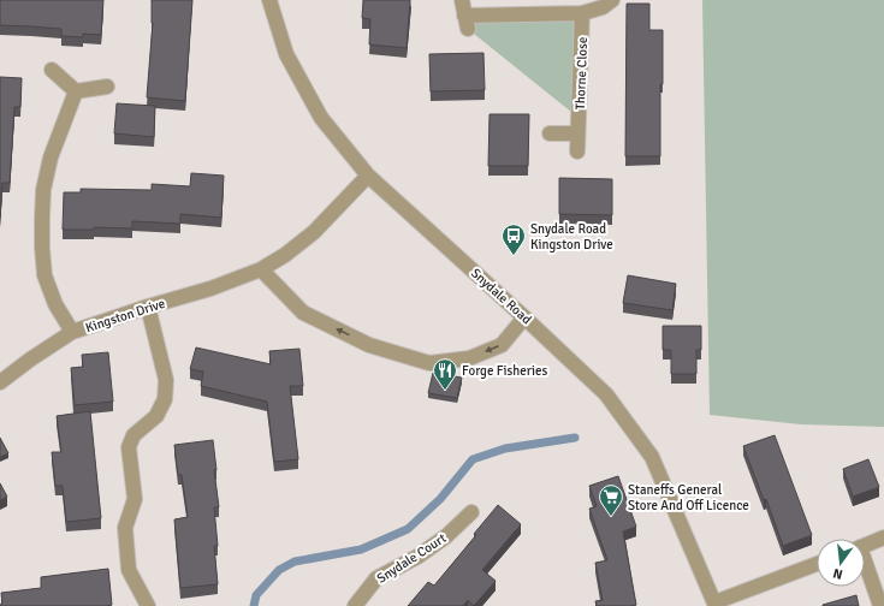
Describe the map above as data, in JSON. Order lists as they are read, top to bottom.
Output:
{
  "streets": {
    "street": [
      "Thorne Close",
      "Snydale Road",
      "Kingston Drive",
      "Snydale Court"
    ]
  },
  "crossings": [
    ["Snydale Road", "Kingston Drive"]
  ],
  "places": {
    "bus stop": ["Snydale Road Kingston Drive"],
    "restaurant": ["Forge Fisheries"],
    "supermarket": ["Staneffs General Store And Off Licence"]
  },
  "north": "bottom"
}
